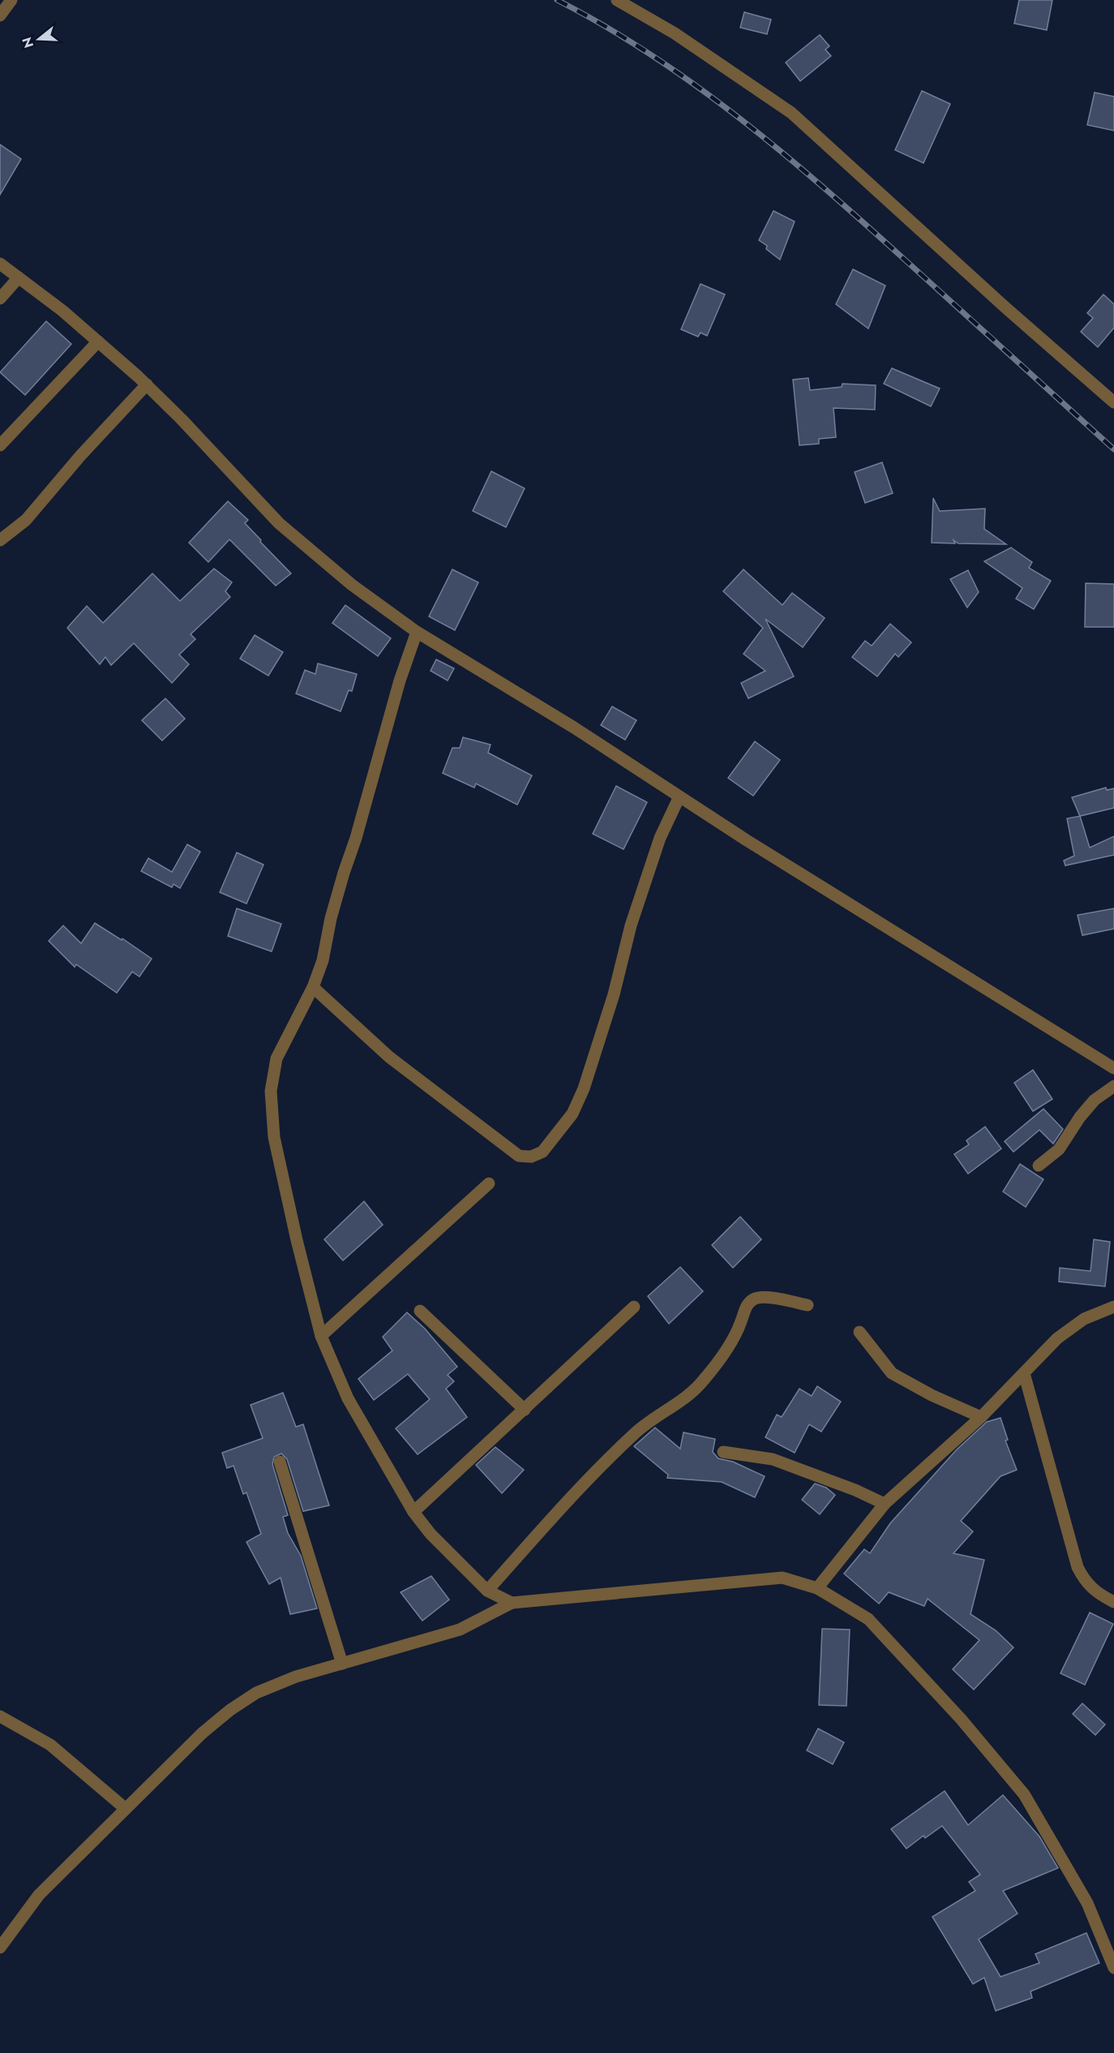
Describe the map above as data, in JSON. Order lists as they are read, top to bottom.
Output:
{
  "north": "left"
}
